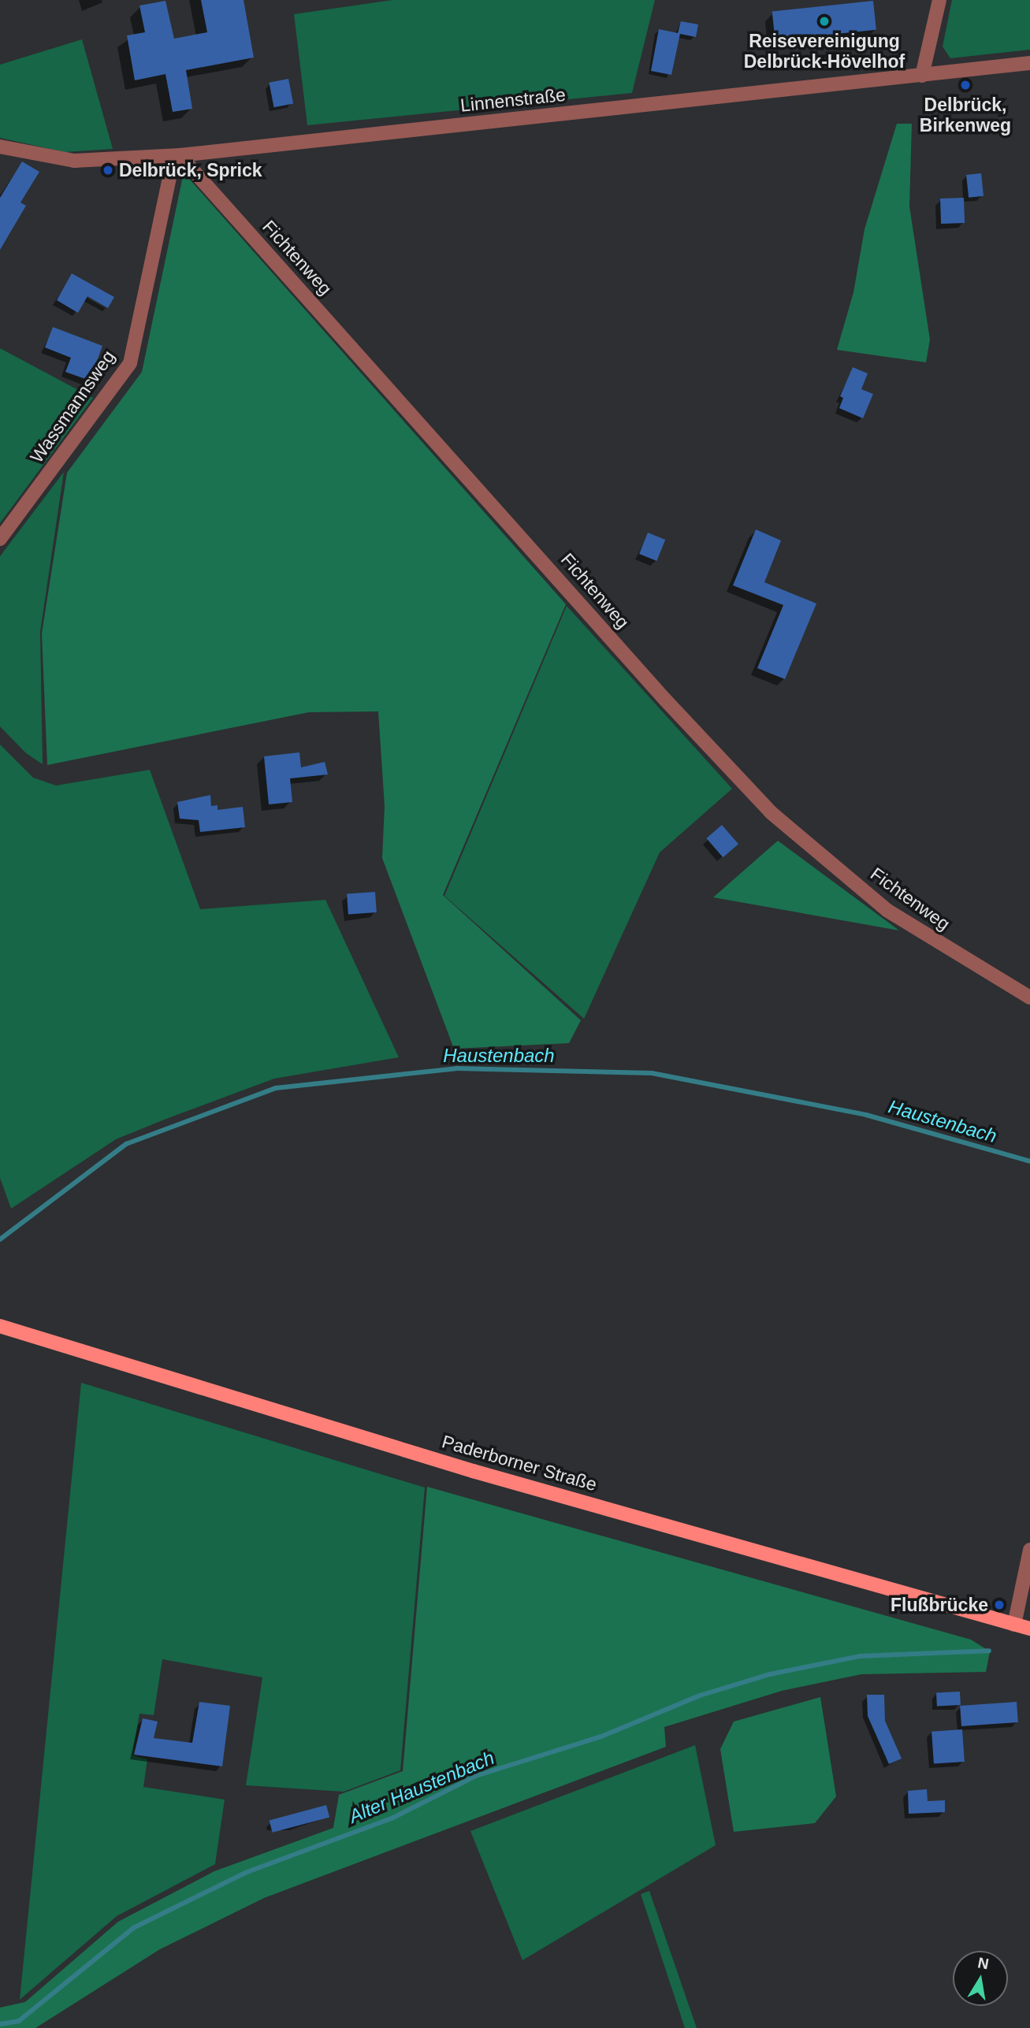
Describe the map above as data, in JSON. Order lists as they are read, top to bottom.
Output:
{
  "streets": {
    "main road": ["Paderborner Straße"],
    "street": ["Linnenstraße", "Fichtenweg", "Wassmannsweg"]
  },
  "crossings": [
    ["Linnenstraße", "Fichtenweg"],
    ["Linnenstraße", "Wassmannsweg"],
    ["Fichtenweg", "Wassmannsweg"]
  ],
  "water": ["Haustenbach", "Alter Haustenbach"],
  "places": [
    "Reisevereinigung Delbrück-Hövelhof",
    "Delbrück, Birkenweg",
    "Delbrück, Sprick",
    "Flußbrücke"
  ],
  "north": "top"
}
